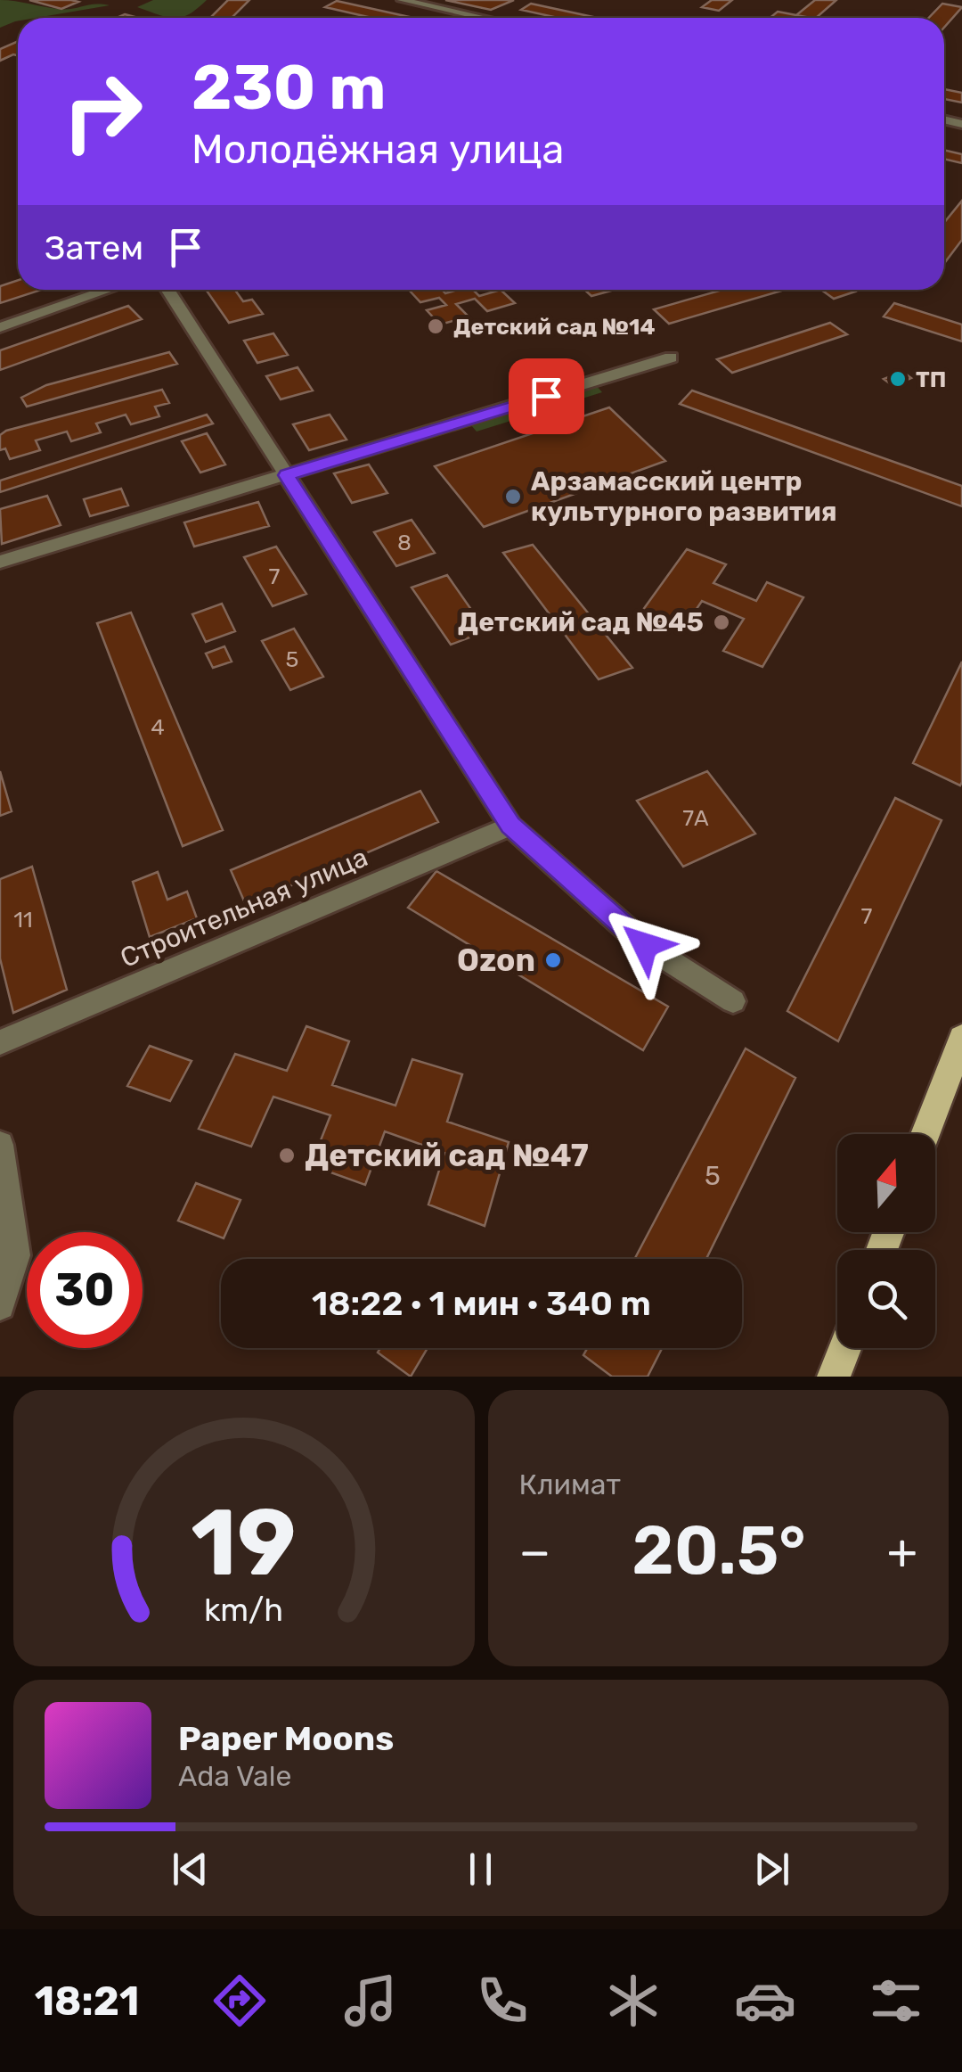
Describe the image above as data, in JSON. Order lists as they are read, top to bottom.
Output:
{
  "streets": {
    "street": ["Строительная улица"]
  },
  "places": [
    "Детский сад №14",
    "ТП",
    "Арзамасский центр культурного развития",
    "Детский сад №45",
    "Ozon",
    "Детский сад №47"
  ],
  "house_numbers": [
    "8",
    "7",
    "5",
    "4",
    "7А",
    "7",
    "11",
    "5"
  ],
  "north": "top",
  "page": {
    "turn": ["230 m", "Молодёжная улица"],
    "then": "Затем",
    "limit": "30",
    "trip": "18:22 · 1 мин · 340 m",
    "tile": "Климат",
    "heat": ["−", "20.5°", "+"],
    "song": ["Paper Moons", "Ada Vale"],
    "tabs": "18:21",
    "gauge": ["19", "km/h"]
  }
}
